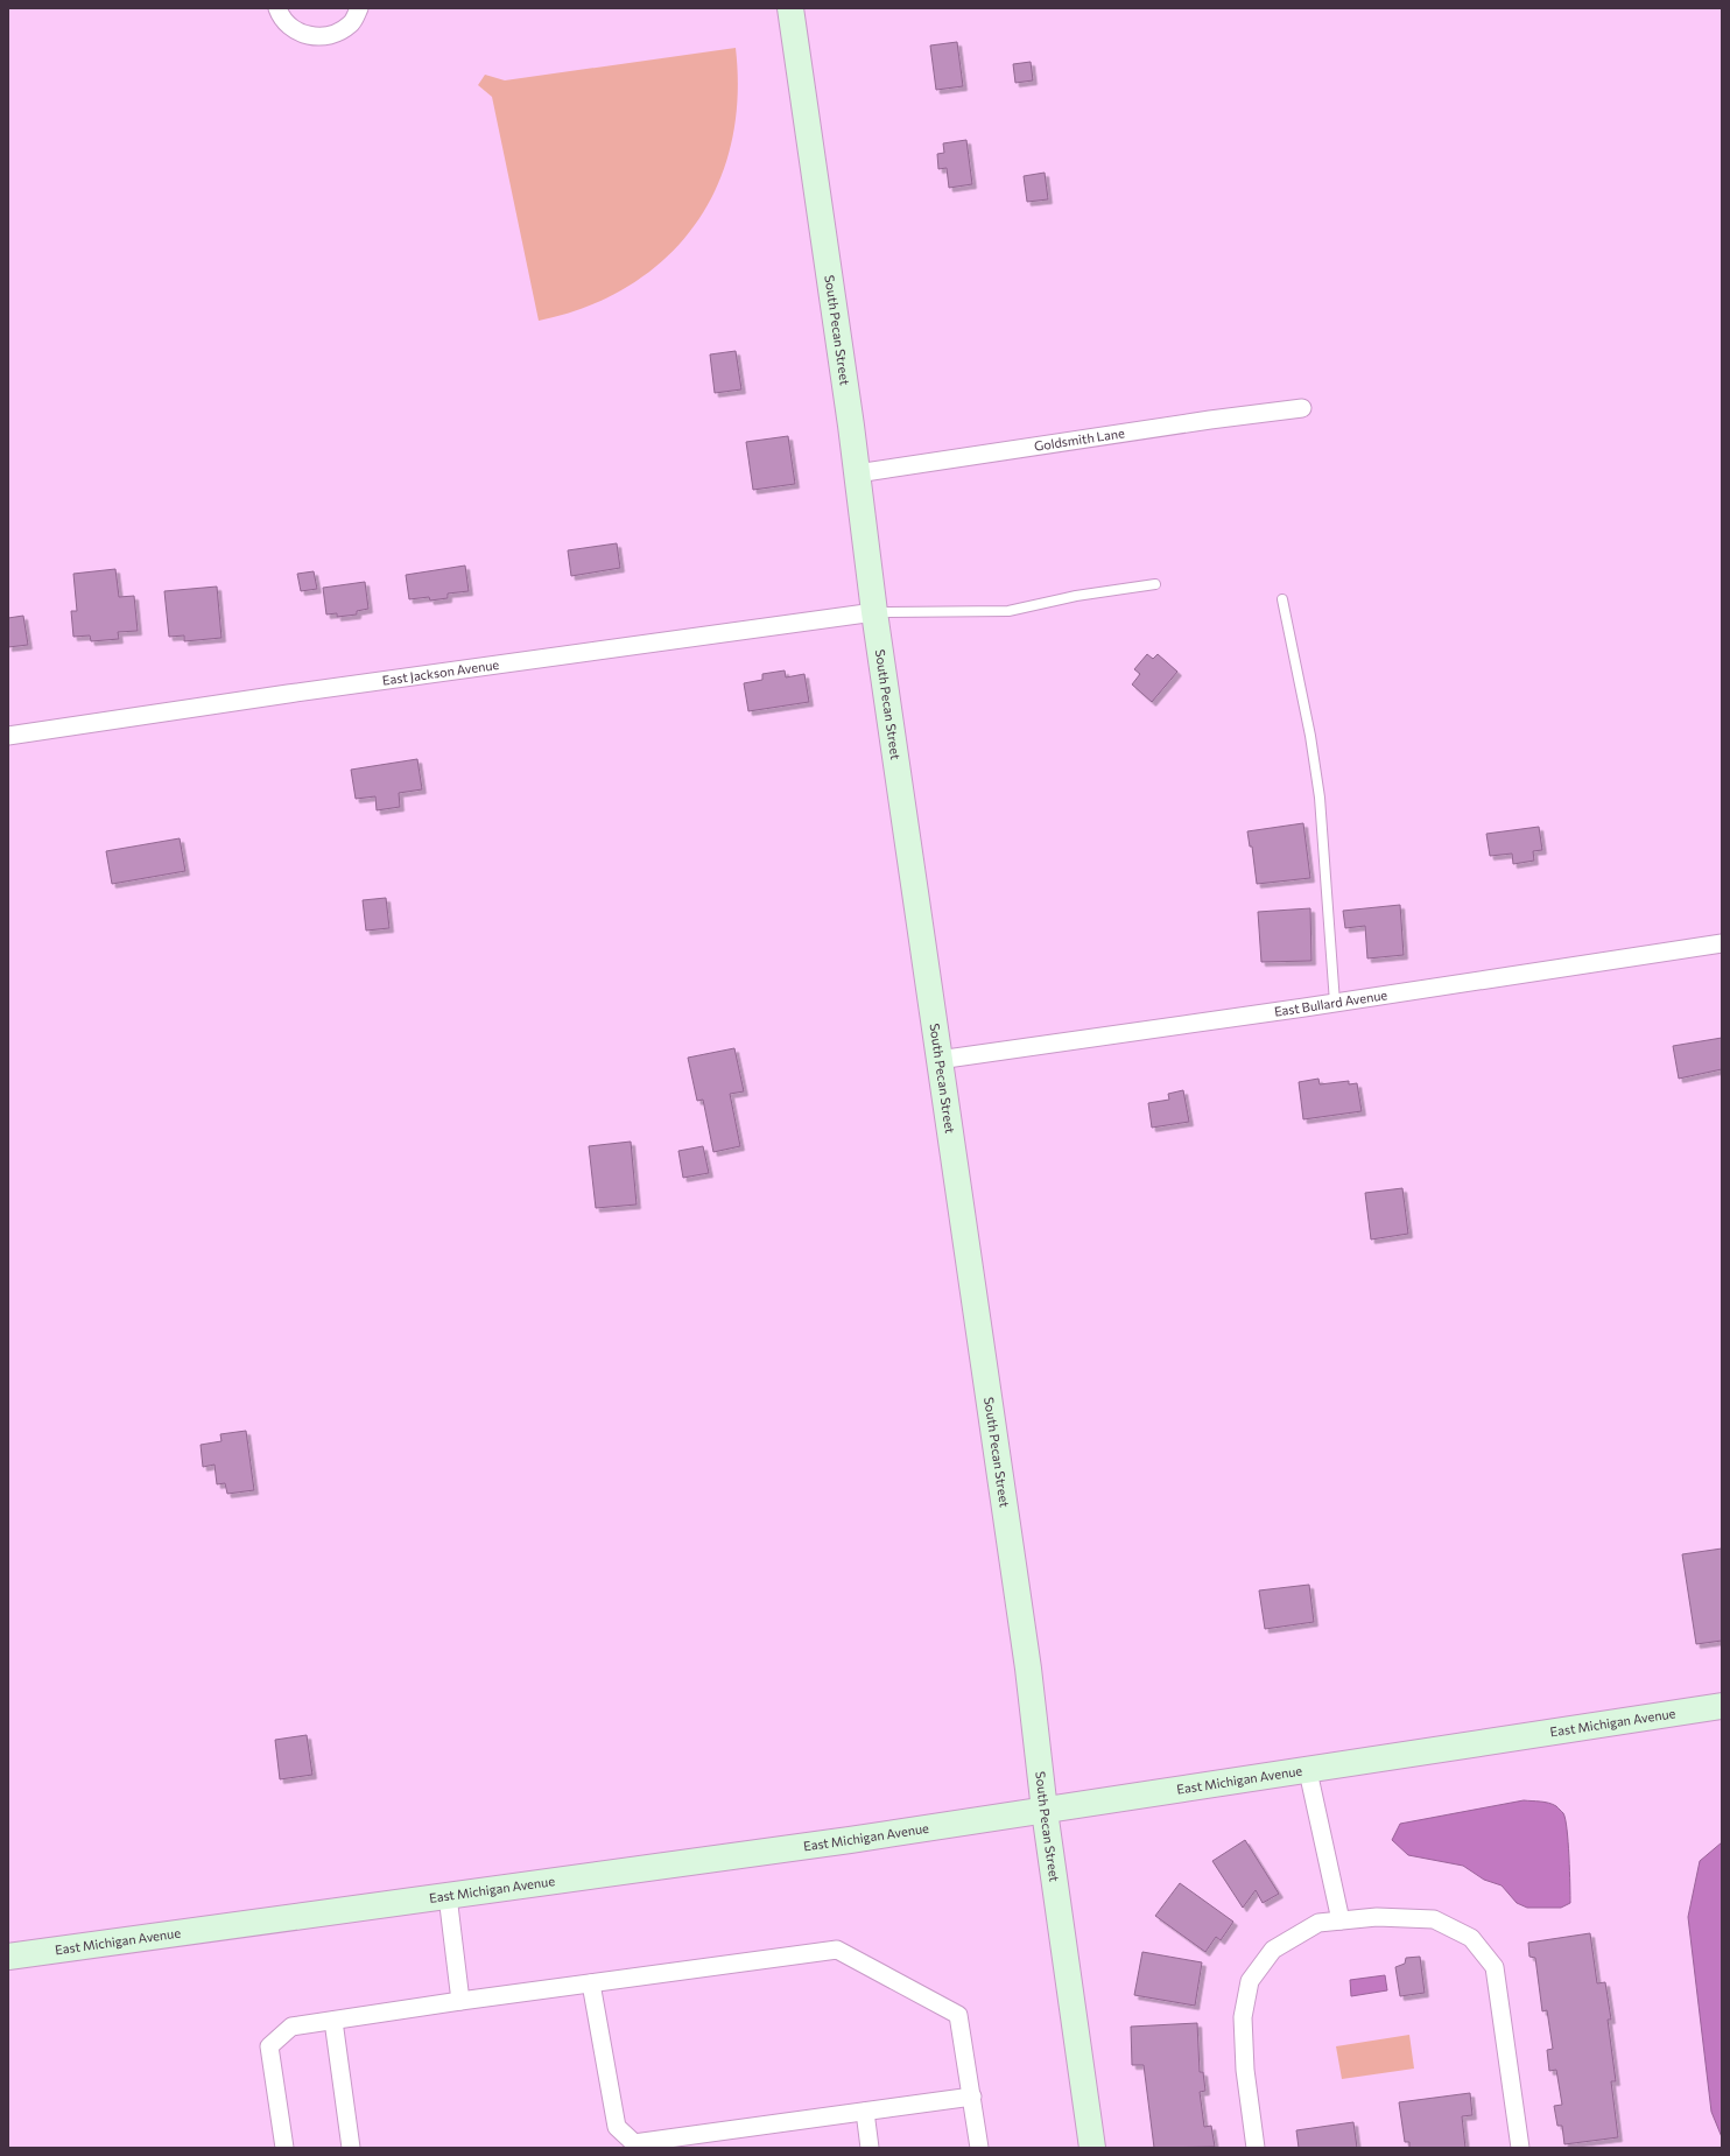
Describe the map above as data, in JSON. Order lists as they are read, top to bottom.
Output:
{
  "streets": {
    "street": [
      "South Pecan Street",
      "Goldsmith Lane",
      "East Jackson Avenue",
      "East Bullard Avenue",
      "East Michigan Avenue"
    ]
  },
  "crossings": [
    ["South Pecan Street", "Goldsmith Lane"],
    ["South Pecan Street", "East Jackson Avenue"],
    ["South Pecan Street", "East Bullard Avenue"],
    ["South Pecan Street", "East Michigan Avenue"]
  ]
}
